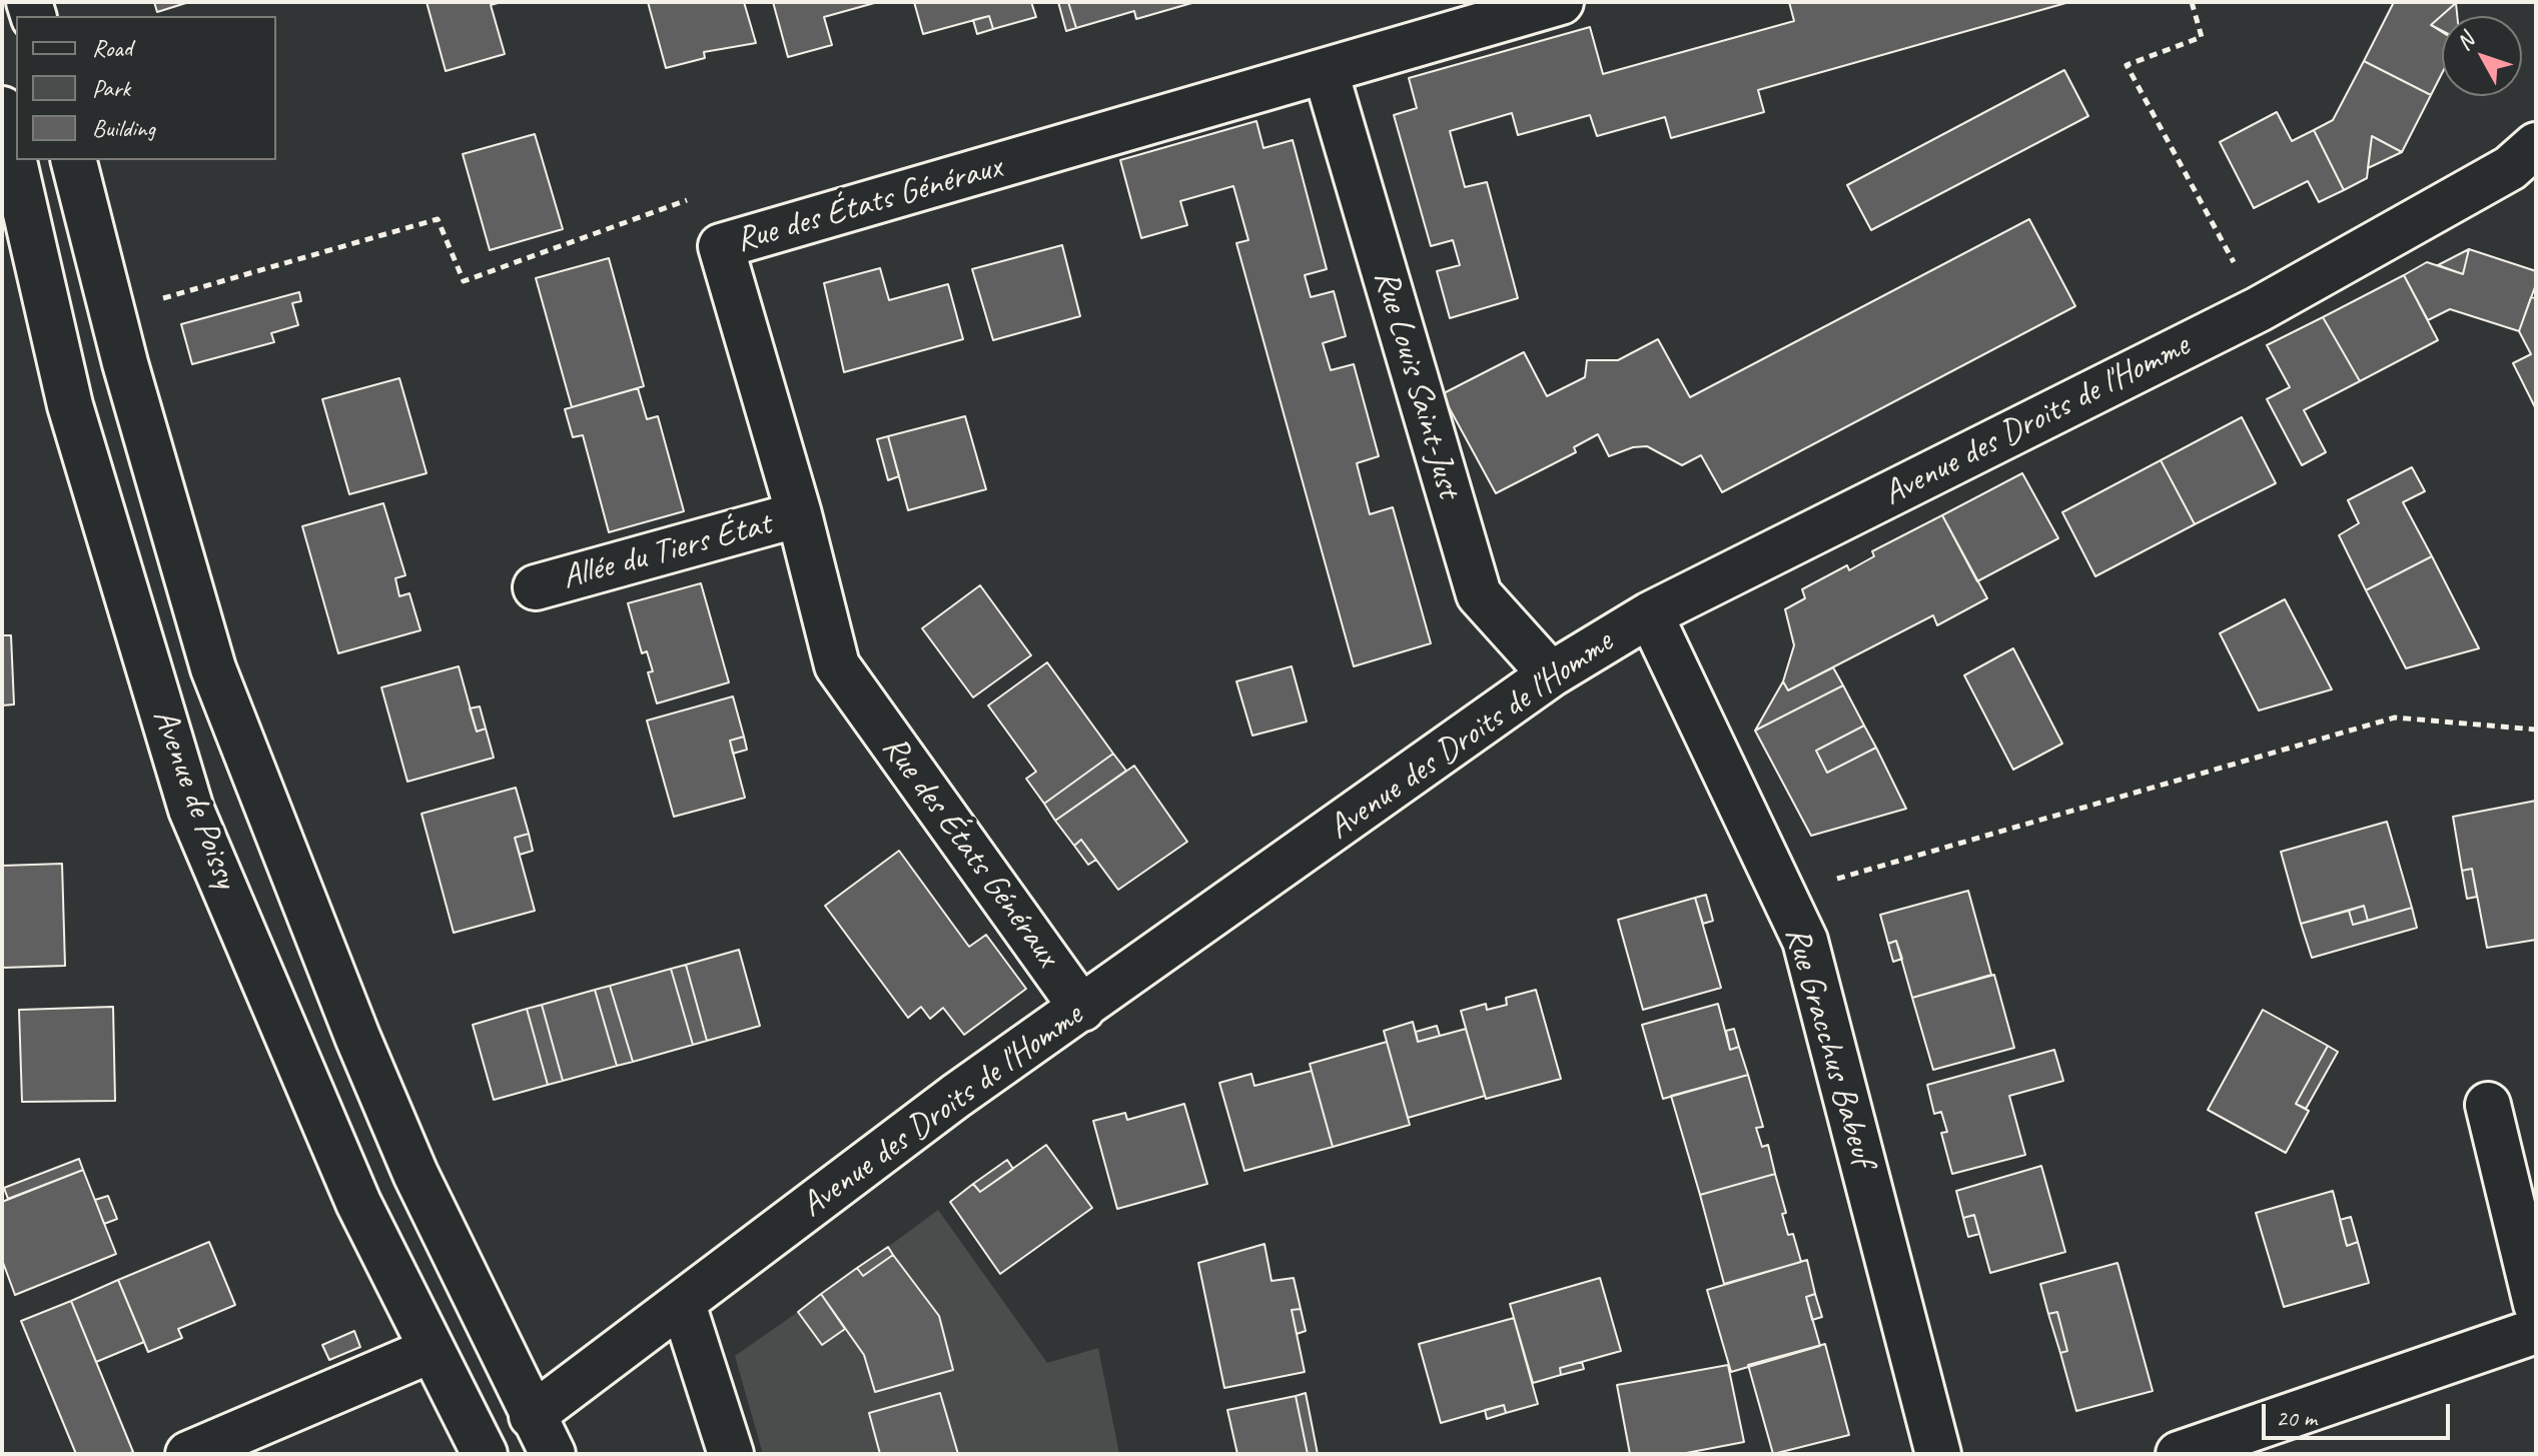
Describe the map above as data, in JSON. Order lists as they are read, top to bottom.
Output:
{
  "streets": {
    "street": [
      "Rue des États Généraux",
      "Rue Louis Saint-Just",
      "Avenue des Droits de l'Homme",
      "Allée du Tiers État",
      "Avenue de Poissy",
      "Rue Gracchus Babeuf"
    ]
  },
  "crossings": [
    ["Rue des États Généraux", "Rue Louis Saint-Just"],
    ["Rue des États Généraux", "Avenue des Droits de l'Homme"],
    ["Rue des États Généraux", "Allée du Tiers État"],
    ["Rue Louis Saint-Just", "Avenue des Droits de l'Homme"],
    ["Avenue des Droits de l'Homme", "Avenue de Poissy"],
    ["Avenue des Droits de l'Homme", "Rue Gracchus Babeuf"]
  ],
  "legend": ["Road", "Park", "Building"],
  "scale_bar": "20 m",
  "north": "top left"
}
